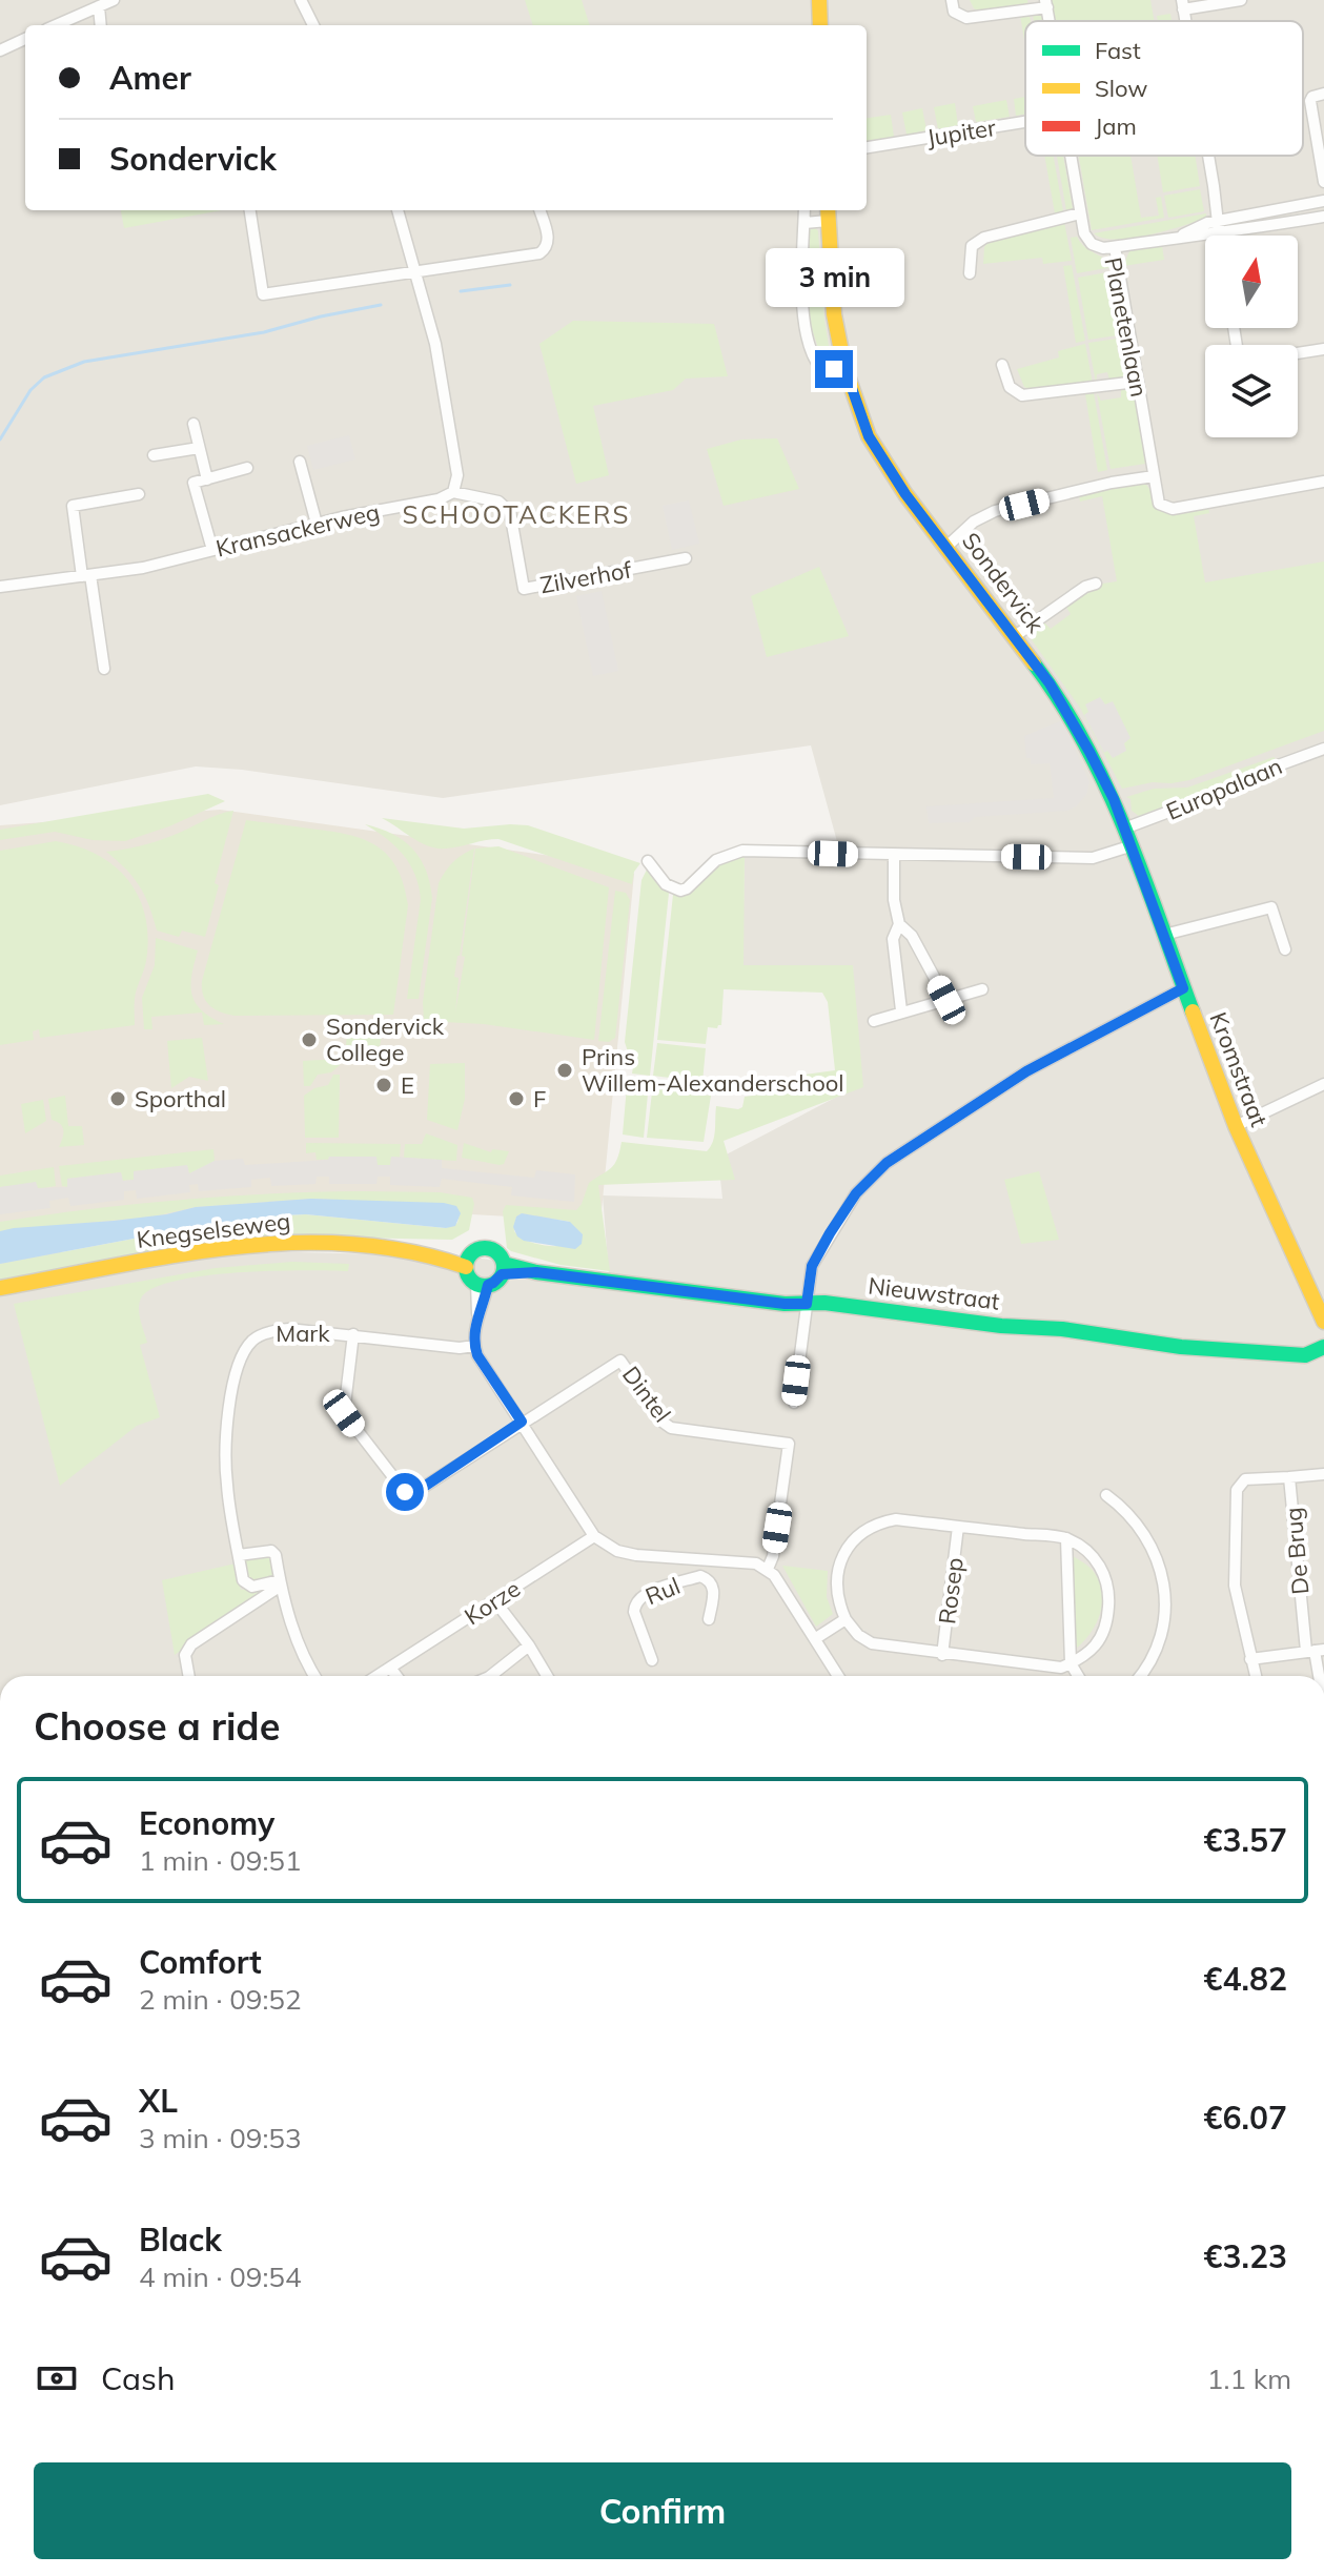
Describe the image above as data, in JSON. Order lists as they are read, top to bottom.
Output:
{
  "streets": {
    "main road": [
      "Sondervick",
      "Kromstraat",
      "Knegselseweg",
      "Nieuwstraat"
    ],
    "street": [
      "Jupiter",
      "Planetenlaan",
      "Kransackerweg",
      "Zilverhof",
      "Europalaan",
      "Mark",
      "Dintel",
      "De Brug",
      "Rul",
      "Rosep",
      "Korze"
    ]
  },
  "crossings": [
    ["Kransackerweg", "Zilverhof"],
    ["Sondervick", "Europalaan"],
    ["Sondervick", "Kromstraat"],
    ["Europalaan", "Kromstraat"],
    ["Knegselseweg", "Nieuwstraat"]
  ],
  "districts": ["SCHOOTACKERS"],
  "places": [
    "Sondervick College",
    "Prins Willem-Alexanderschool",
    "E",
    "Sporthal",
    "F"
  ],
  "legend": ["Fast", "Slow", "Jam"],
  "north": "top",
  "page": {
    "banner": ["Amer", "Sondervick"],
    "bubble": "3 min",
    "heading": "Choose a ride",
    "list": [
      {
        "name": "Economy",
        "note": "1 min · 09:51",
        "value": "€3.57"
      },
      {
        "name": "Comfort",
        "note": "2 min · 09:52",
        "value": "€4.82"
      },
      {
        "name": "XL",
        "note": "3 min · 09:53",
        "value": "€6.07"
      },
      {
        "name": "Black",
        "note": "4 min · 09:54",
        "value": "€3.23"
      }
    ],
    "pay": ["Cash", "1.1 km"],
    "buttons": "Confirm"
  }
}
